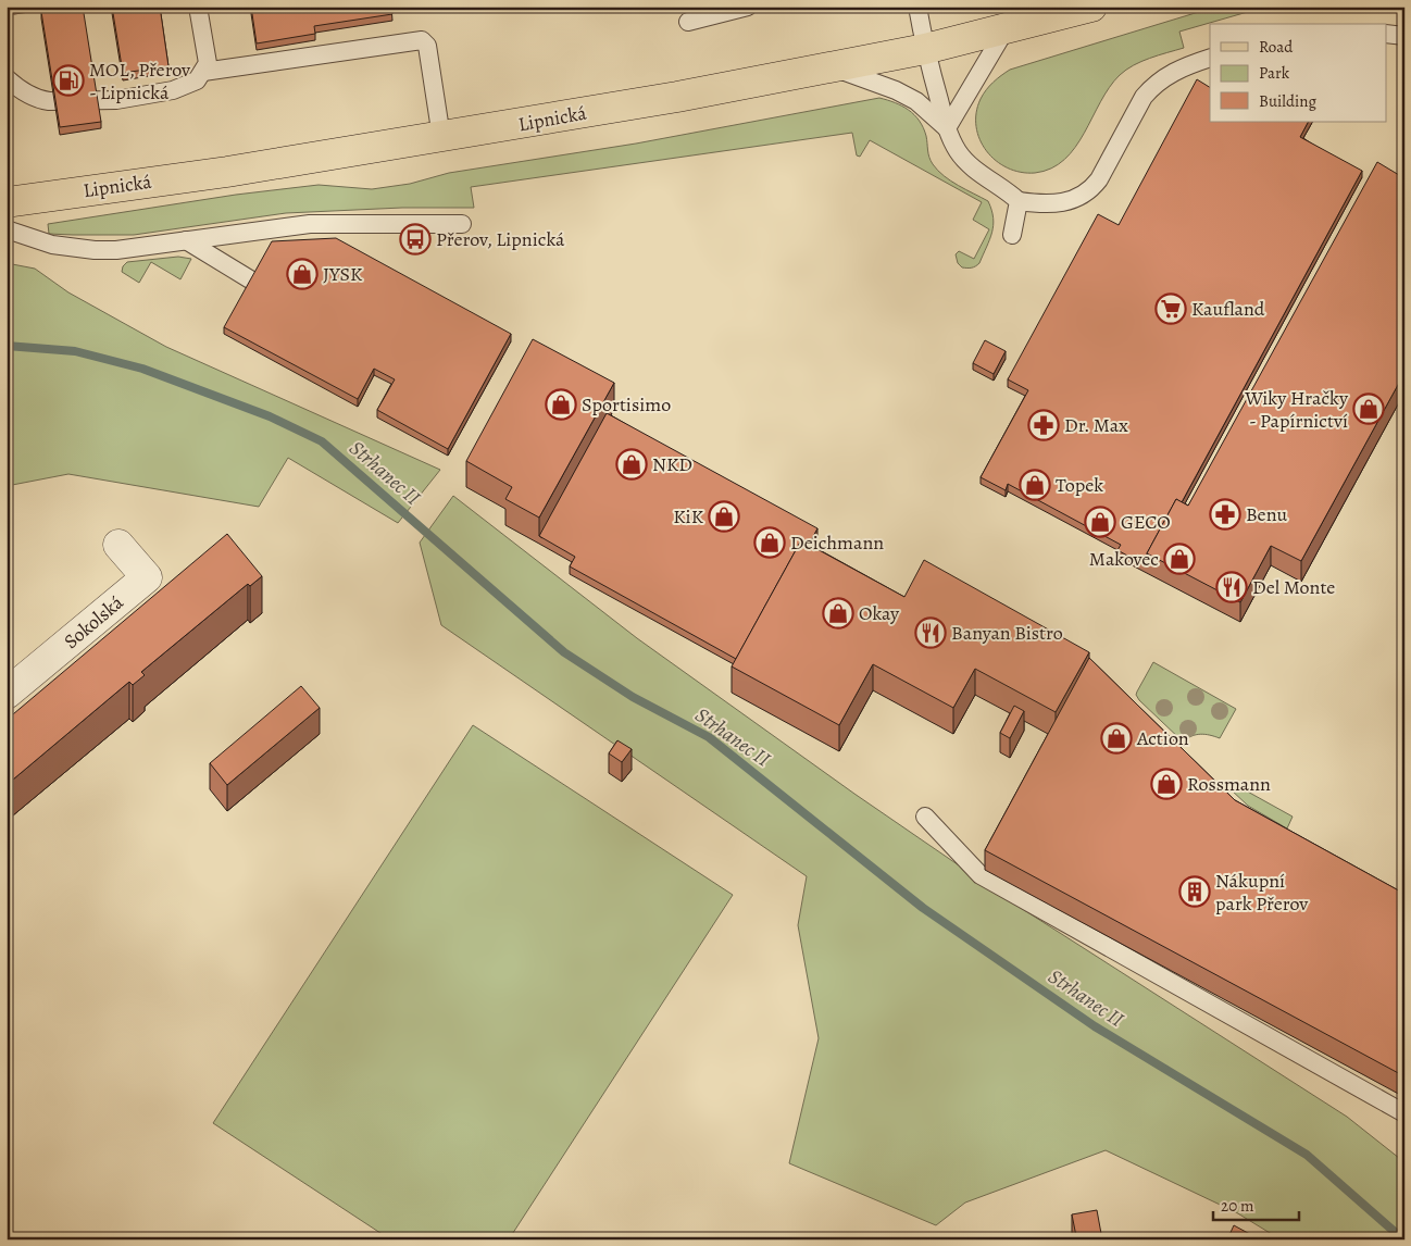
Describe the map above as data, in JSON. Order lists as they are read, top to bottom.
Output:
{
  "streets": {
    "main road": ["Lipnická"],
    "street": ["Sokolská"]
  },
  "water": ["Strhanec II"],
  "places": {
    "fuel station": ["MOL, Přerov - Lipnická"],
    "bus stop": ["Přerov, Lipnická"],
    "shop": [
      "JYSK",
      "Sportisimo",
      "Wiky Hračky - Papírnictví",
      "NKD",
      "Topek",
      "KiK",
      "GECO",
      "Deichmann",
      "Makovec",
      "Okay",
      "Action",
      "Rossmann"
    ],
    "supermarket": ["Kaufland"],
    "pharmacy": ["Dr. Max", "Benu"],
    "restaurant": ["Del Monte", "Banyan Bistro"],
    "building": ["Nákupní park Přerov"]
  },
  "legend": ["Road", "Park", "Building"],
  "scale_bar": "20 m"
}
